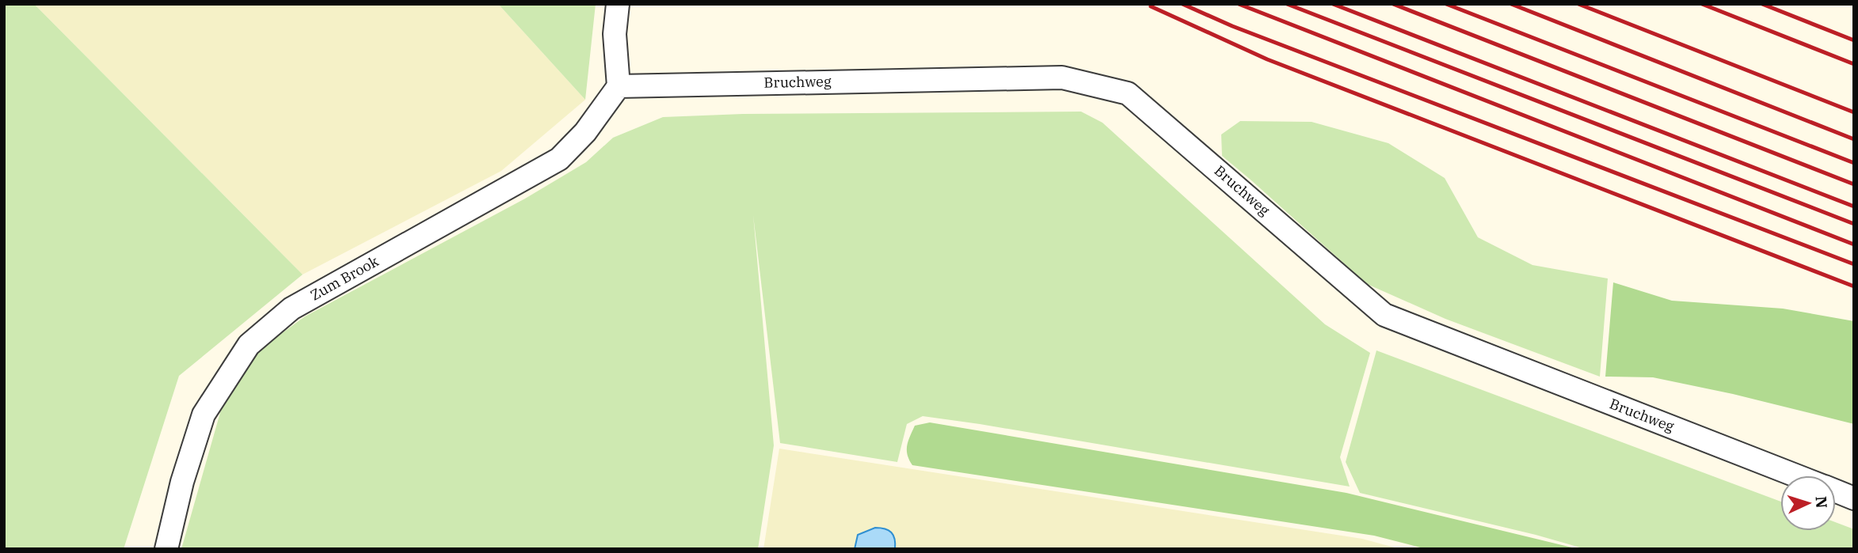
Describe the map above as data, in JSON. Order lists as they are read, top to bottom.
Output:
{
  "streets": {
    "street": ["Bruchweg", "Zum Brook"]
  },
  "crossings": [
    ["Bruchweg", "Zum Brook"]
  ],
  "north": "right"
}
